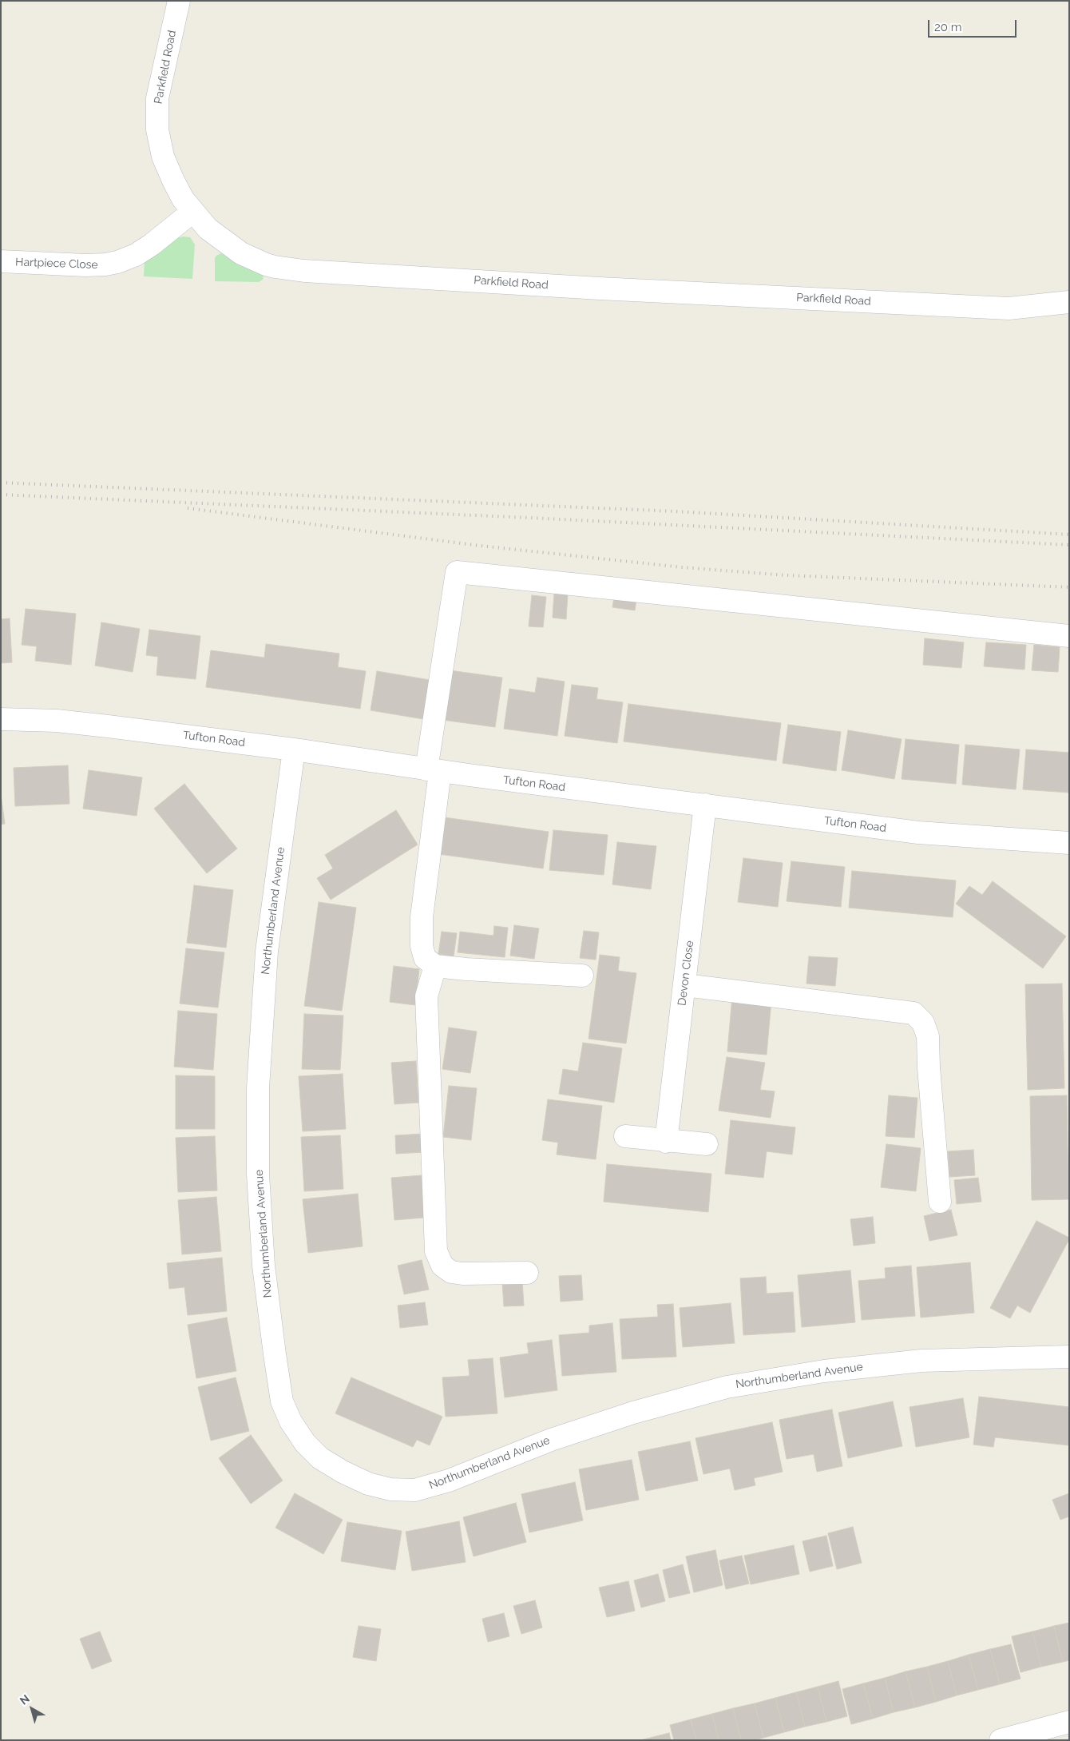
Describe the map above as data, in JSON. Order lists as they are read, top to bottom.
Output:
{
  "streets": {
    "street": [
      "Parkfield Road",
      "Hartpiece Close",
      "Tufton Road",
      "Northumberland Avenue",
      "Devon Close"
    ]
  },
  "crossings": [
    ["Parkfield Road", "Hartpiece Close"],
    ["Tufton Road", "Northumberland Avenue"],
    ["Tufton Road", "Devon Close"]
  ],
  "scale_bar": "20 m",
  "north": "top left"
}
